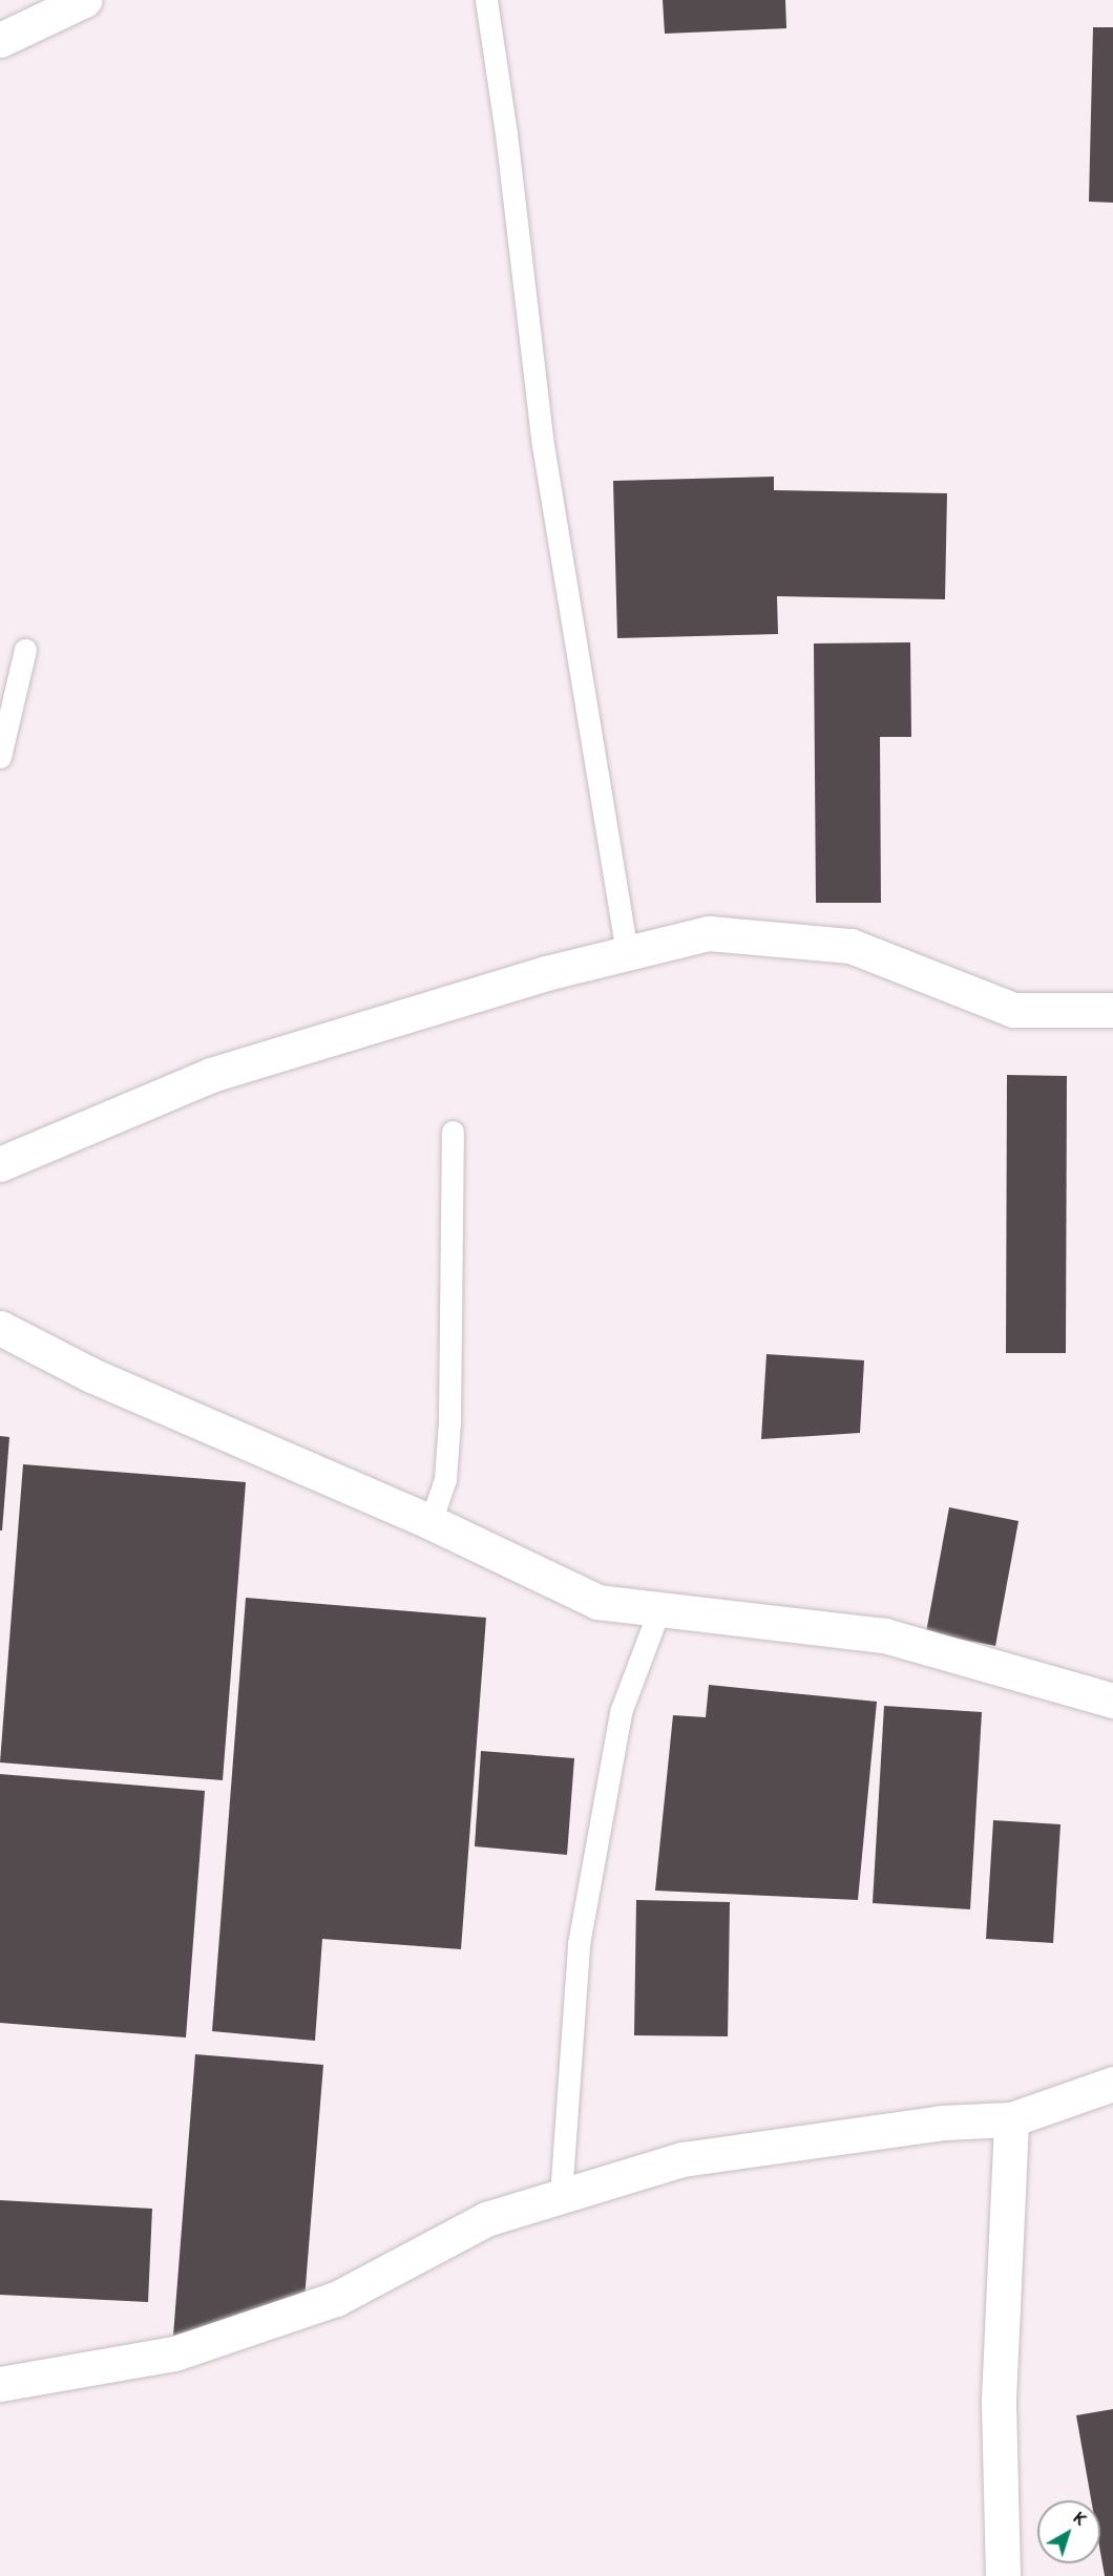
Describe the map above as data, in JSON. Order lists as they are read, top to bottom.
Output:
{
  "north": "top right"
}
